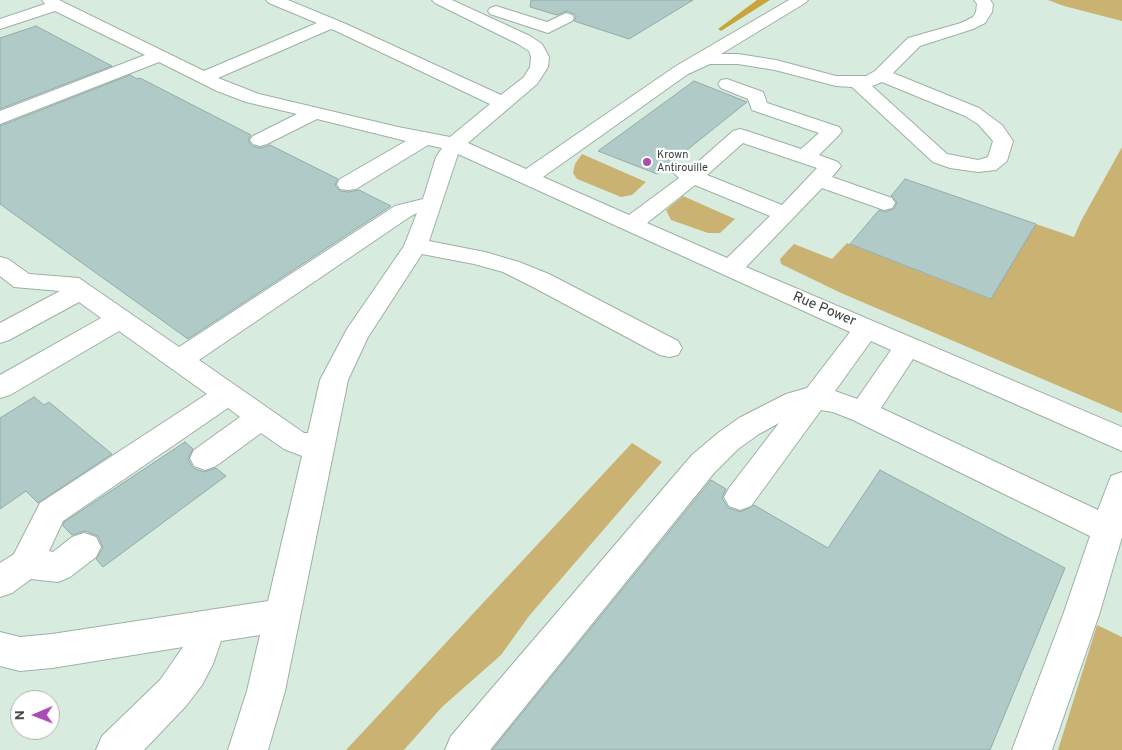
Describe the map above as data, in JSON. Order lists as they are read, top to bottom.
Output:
{
  "streets": {
    "street": ["Rue Power"]
  },
  "places": ["Krown Antirouille"],
  "north": "left"
}
